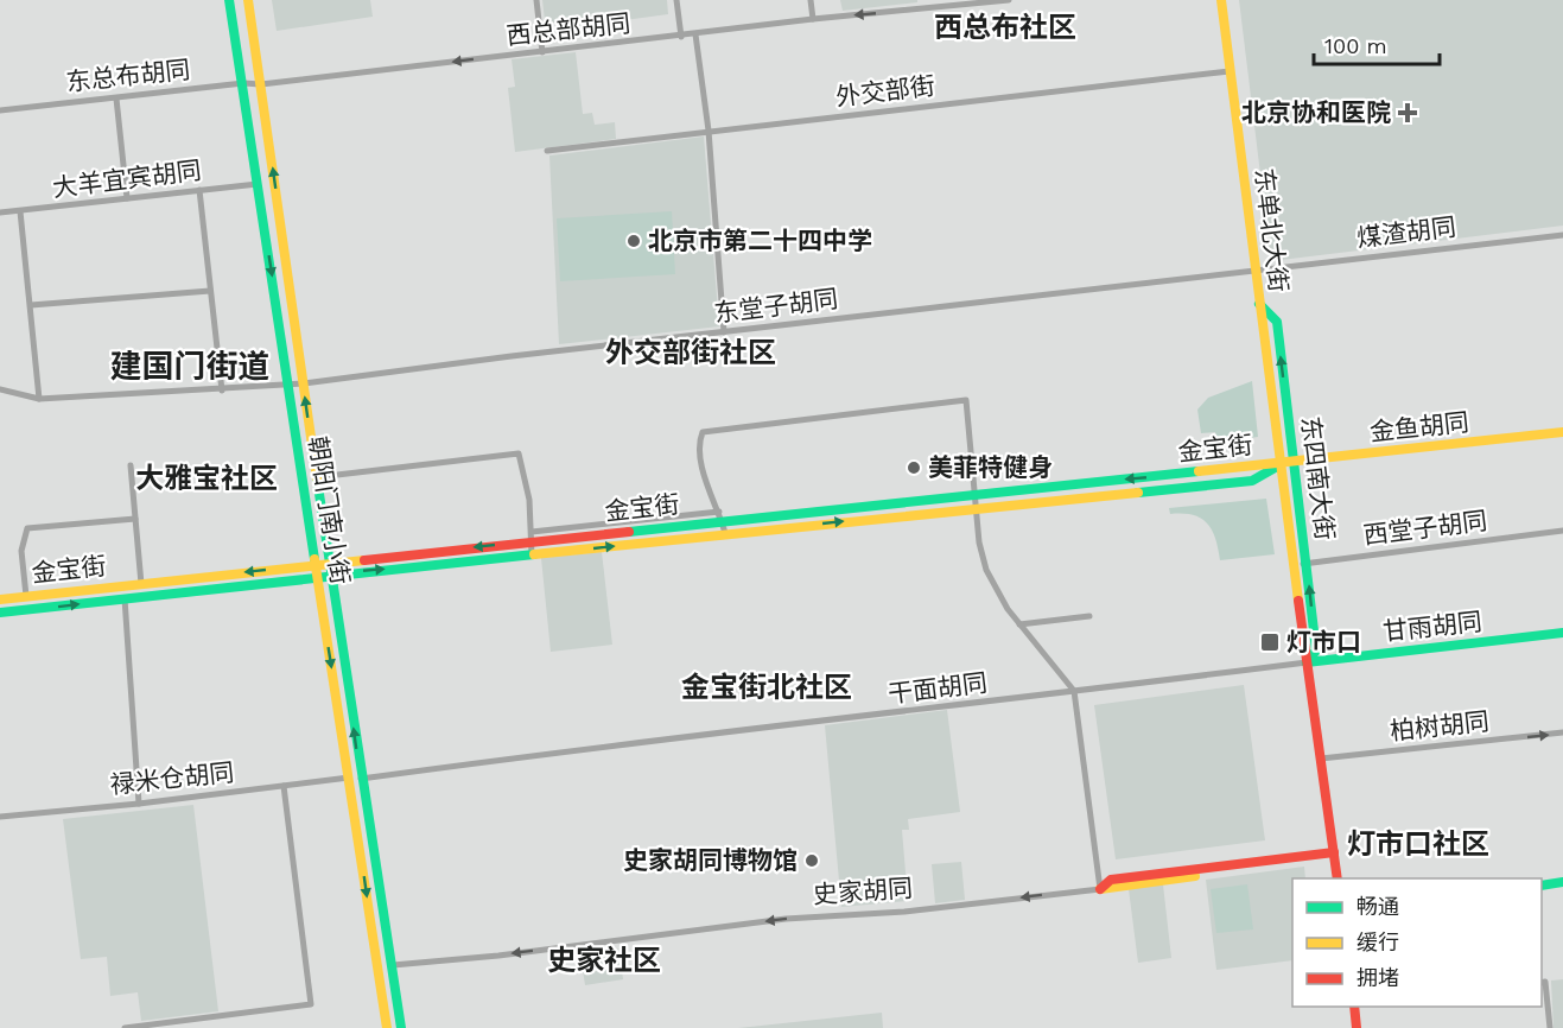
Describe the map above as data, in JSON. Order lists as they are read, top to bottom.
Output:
{
  "streets": {
    "main road": [
      "东单北大街",
      "金鱼胡同",
      "金宝街",
      "东四南大街",
      "朝阳门南小街",
      "甘雨胡同"
    ],
    "street": [
      "西总部胡同",
      "东总布胡同",
      "外交部街",
      "大羊宜宾胡同",
      "煤渣胡同",
      "东堂子胡同",
      "西堂子胡同",
      "干面胡同",
      "柏树胡同",
      "禄米仓胡同",
      "史家胡同"
    ]
  },
  "crossings": [
    ["西总部胡同", "东总布胡同"],
    ["西总部胡同", "朝阳门南小街"],
    ["东总布胡同", "朝阳门南小街"],
    ["外交部街", "东单北大街"],
    ["大羊宜宾胡同", "朝阳门南小街"],
    ["东单北大街", "煤渣胡同"],
    ["东单北大街", "东堂子胡同"],
    ["东单北大街", "金鱼胡同"],
    ["东单北大街", "金宝街"],
    ["东单北大街", "东四南大街"],
    ["煤渣胡同", "东堂子胡同"],
    ["东堂子胡同", "朝阳门南小街"],
    ["金鱼胡同", "金宝街"],
    ["金鱼胡同", "东四南大街"],
    ["金宝街", "东四南大街"],
    ["金宝街", "朝阳门南小街"],
    ["东四南大街", "西堂子胡同"],
    ["东四南大街", "甘雨胡同"],
    ["东四南大街", "干面胡同"],
    ["东四南大街", "柏树胡同"],
    ["朝阳门南小街", "干面胡同"],
    ["朝阳门南小街", "禄米仓胡同"],
    ["朝阳门南小街", "史家胡同"],
    ["甘雨胡同", "干面胡同"]
  ],
  "one_way": ["西总部胡同", "柏树胡同", "史家胡同"],
  "districts": [
    "西总布社区",
    "外交部街社区",
    "建国门街道",
    "大雅宝社区",
    "金宝街北社区",
    "灯市口社区",
    "史家社区"
  ],
  "places": {
    "health": ["北京协和医院"],
    "other": ["北京市第二十四中学", "美菲特健身", "史家胡同博物馆"],
    "transit": ["灯市口"]
  },
  "legend": ["畅通", "缓行", "拥堵"],
  "scale_bar": "100 m"
}
